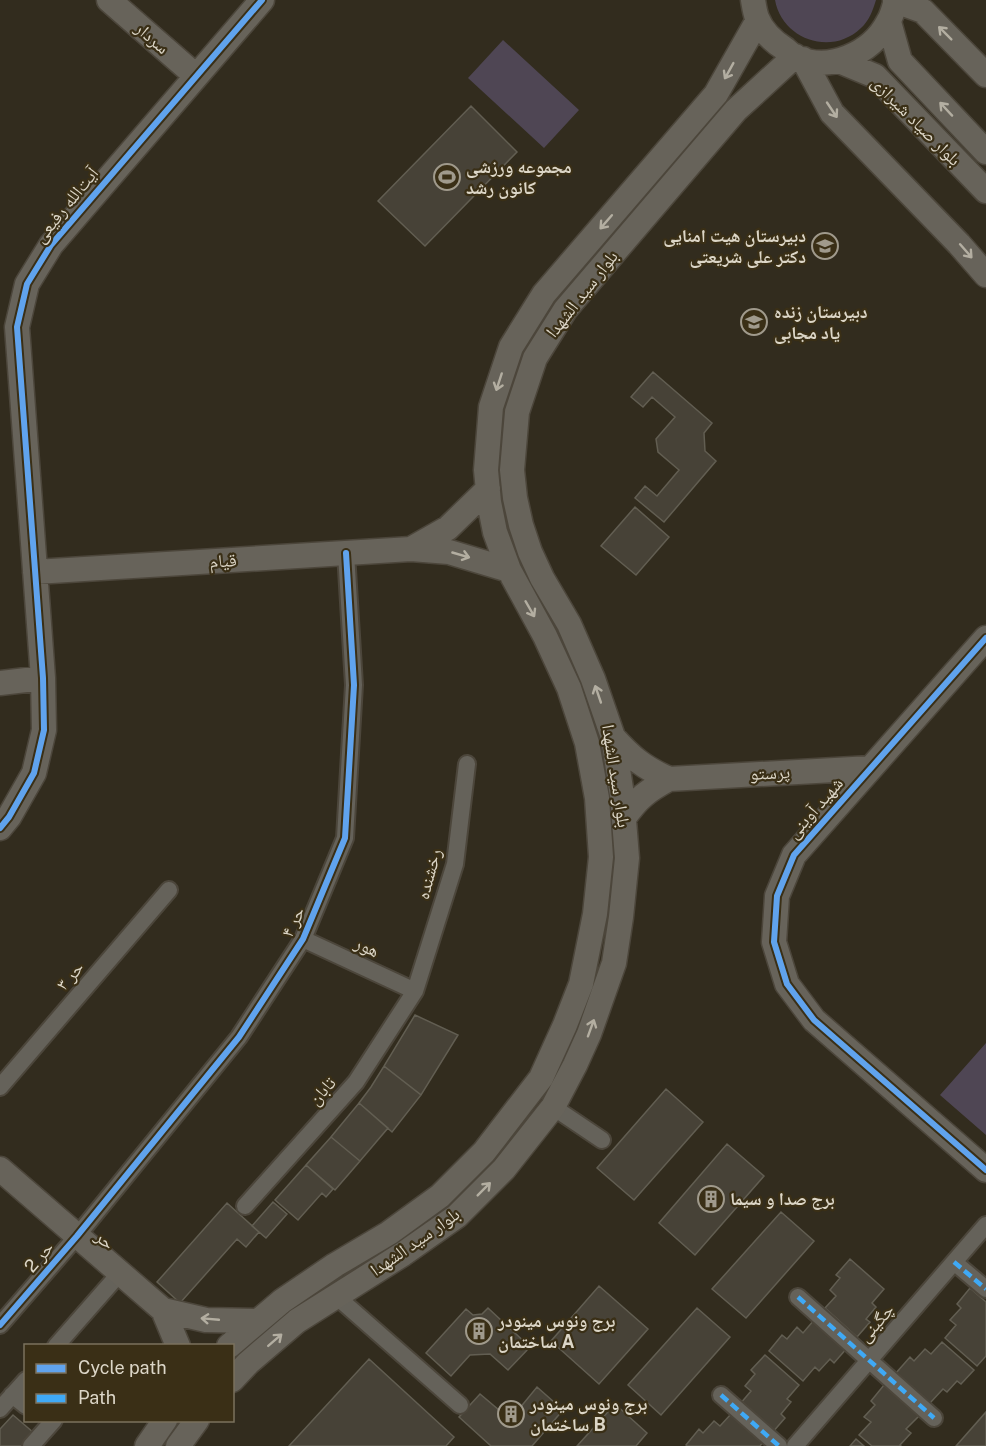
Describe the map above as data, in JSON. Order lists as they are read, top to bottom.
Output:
{
  "streets": {
    "main road": [
      "سردار",
      "بلوار صیاد شیرازی",
      "آیت‌الله رفیعی",
      "بلوار سید الشهدا",
      "قیام",
      "پرستو",
      "شهید آوینی",
      "حر"
    ],
    "street": [
      "رخشنده",
      "حر ۴",
      "هور",
      "حر ۳",
      "تابان",
      "حر 2",
      "چگینی"
    ]
  },
  "crossings": [
    ["سردار", "آیت‌الله رفیعی"],
    ["آیت‌الله رفیعی", "قیام"],
    ["بلوار سید الشهدا", "قیام"],
    ["بلوار سید الشهدا", "پرستو"],
    ["بلوار سید الشهدا", "حر"],
    ["قیام", "حر ۴"],
    ["پرستو", "شهید آوینی"],
    ["رخشنده", "هور"],
    ["رخشنده", "تابان"],
    ["حر ۴", "هور"],
    ["حر ۴", "حر"],
    ["حر ۴", "حر 2"],
    ["هور", "تابان"],
    ["حر", "حر 2"]
  ],
  "places": {
    "sports": ["مجموعه ورزشی کانون رشد"],
    "school or university": ["دبیرستان هیت امنایی دکتر علی شریعتی", "دبیرستان زنده یاد مجابی"],
    "building": ["برج صدا و سیما", "برج ونوس مینودر ساختمان A", "برج ونوس مینودر ساختمان B"]
  },
  "legend": ["Cycle path", "Path"]
}
